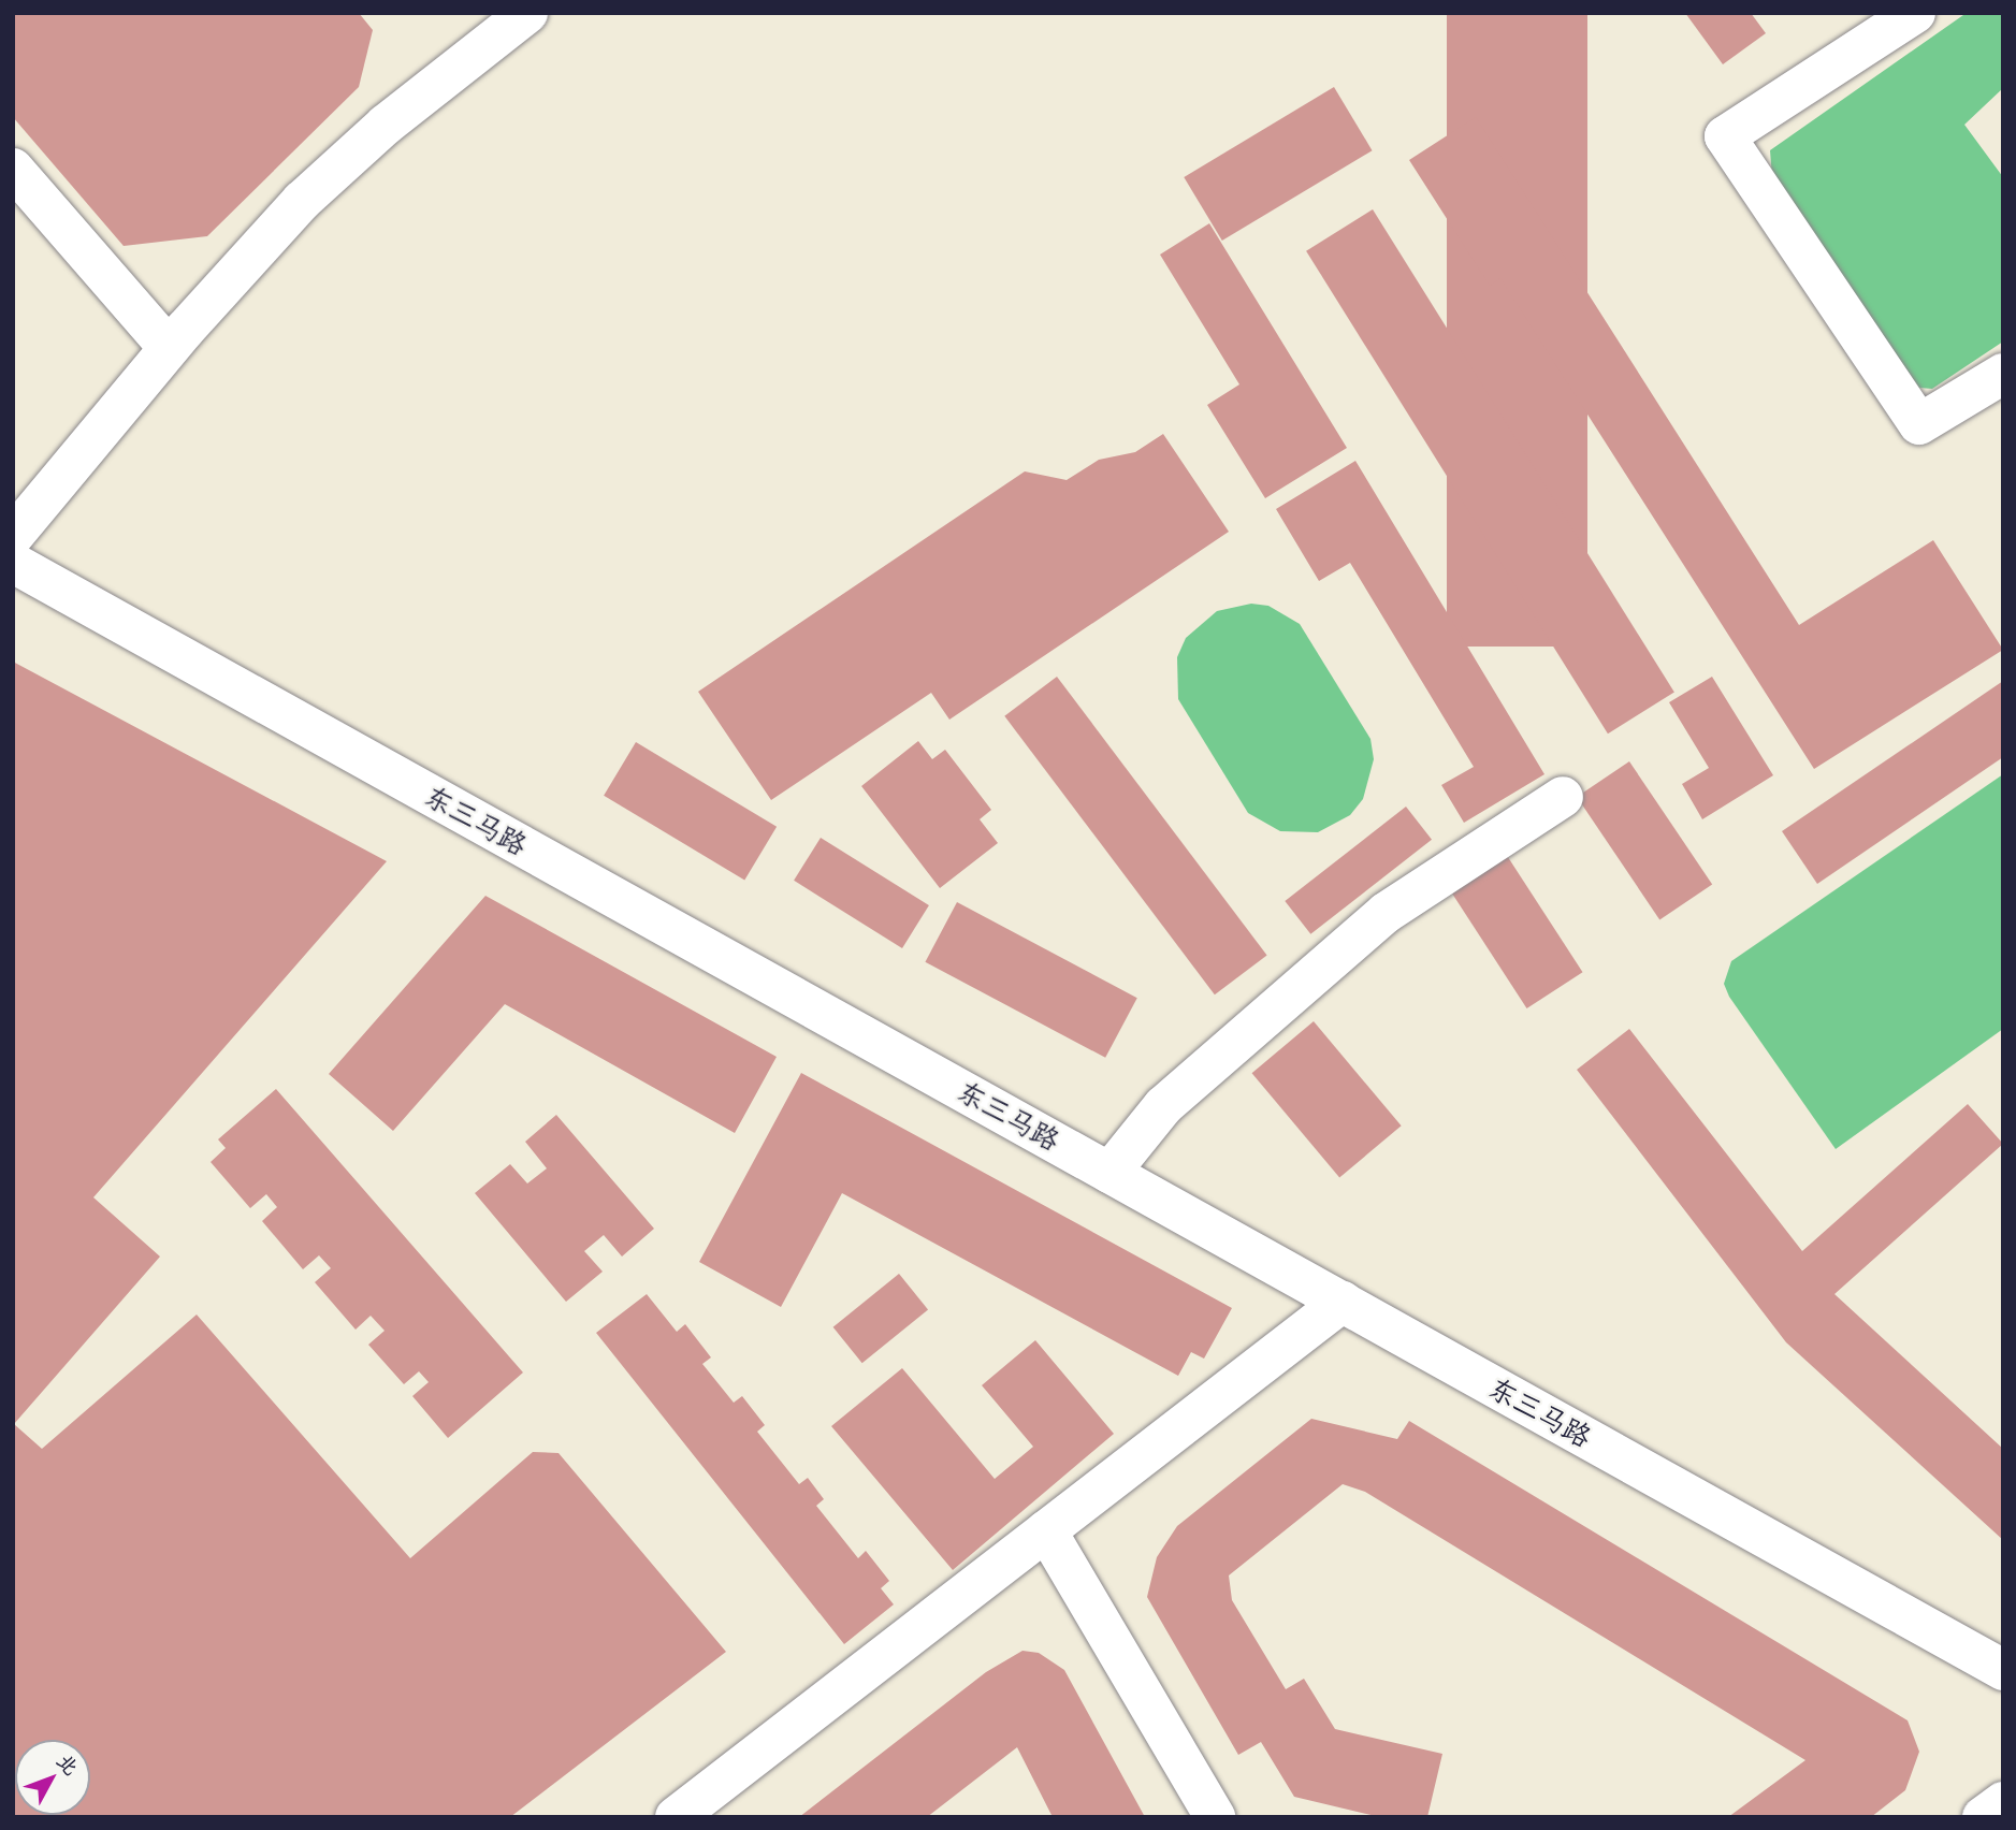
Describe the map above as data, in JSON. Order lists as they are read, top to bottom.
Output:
{
  "streets": {
    "street": ["东三马路"]
  },
  "north": "top right"
}
